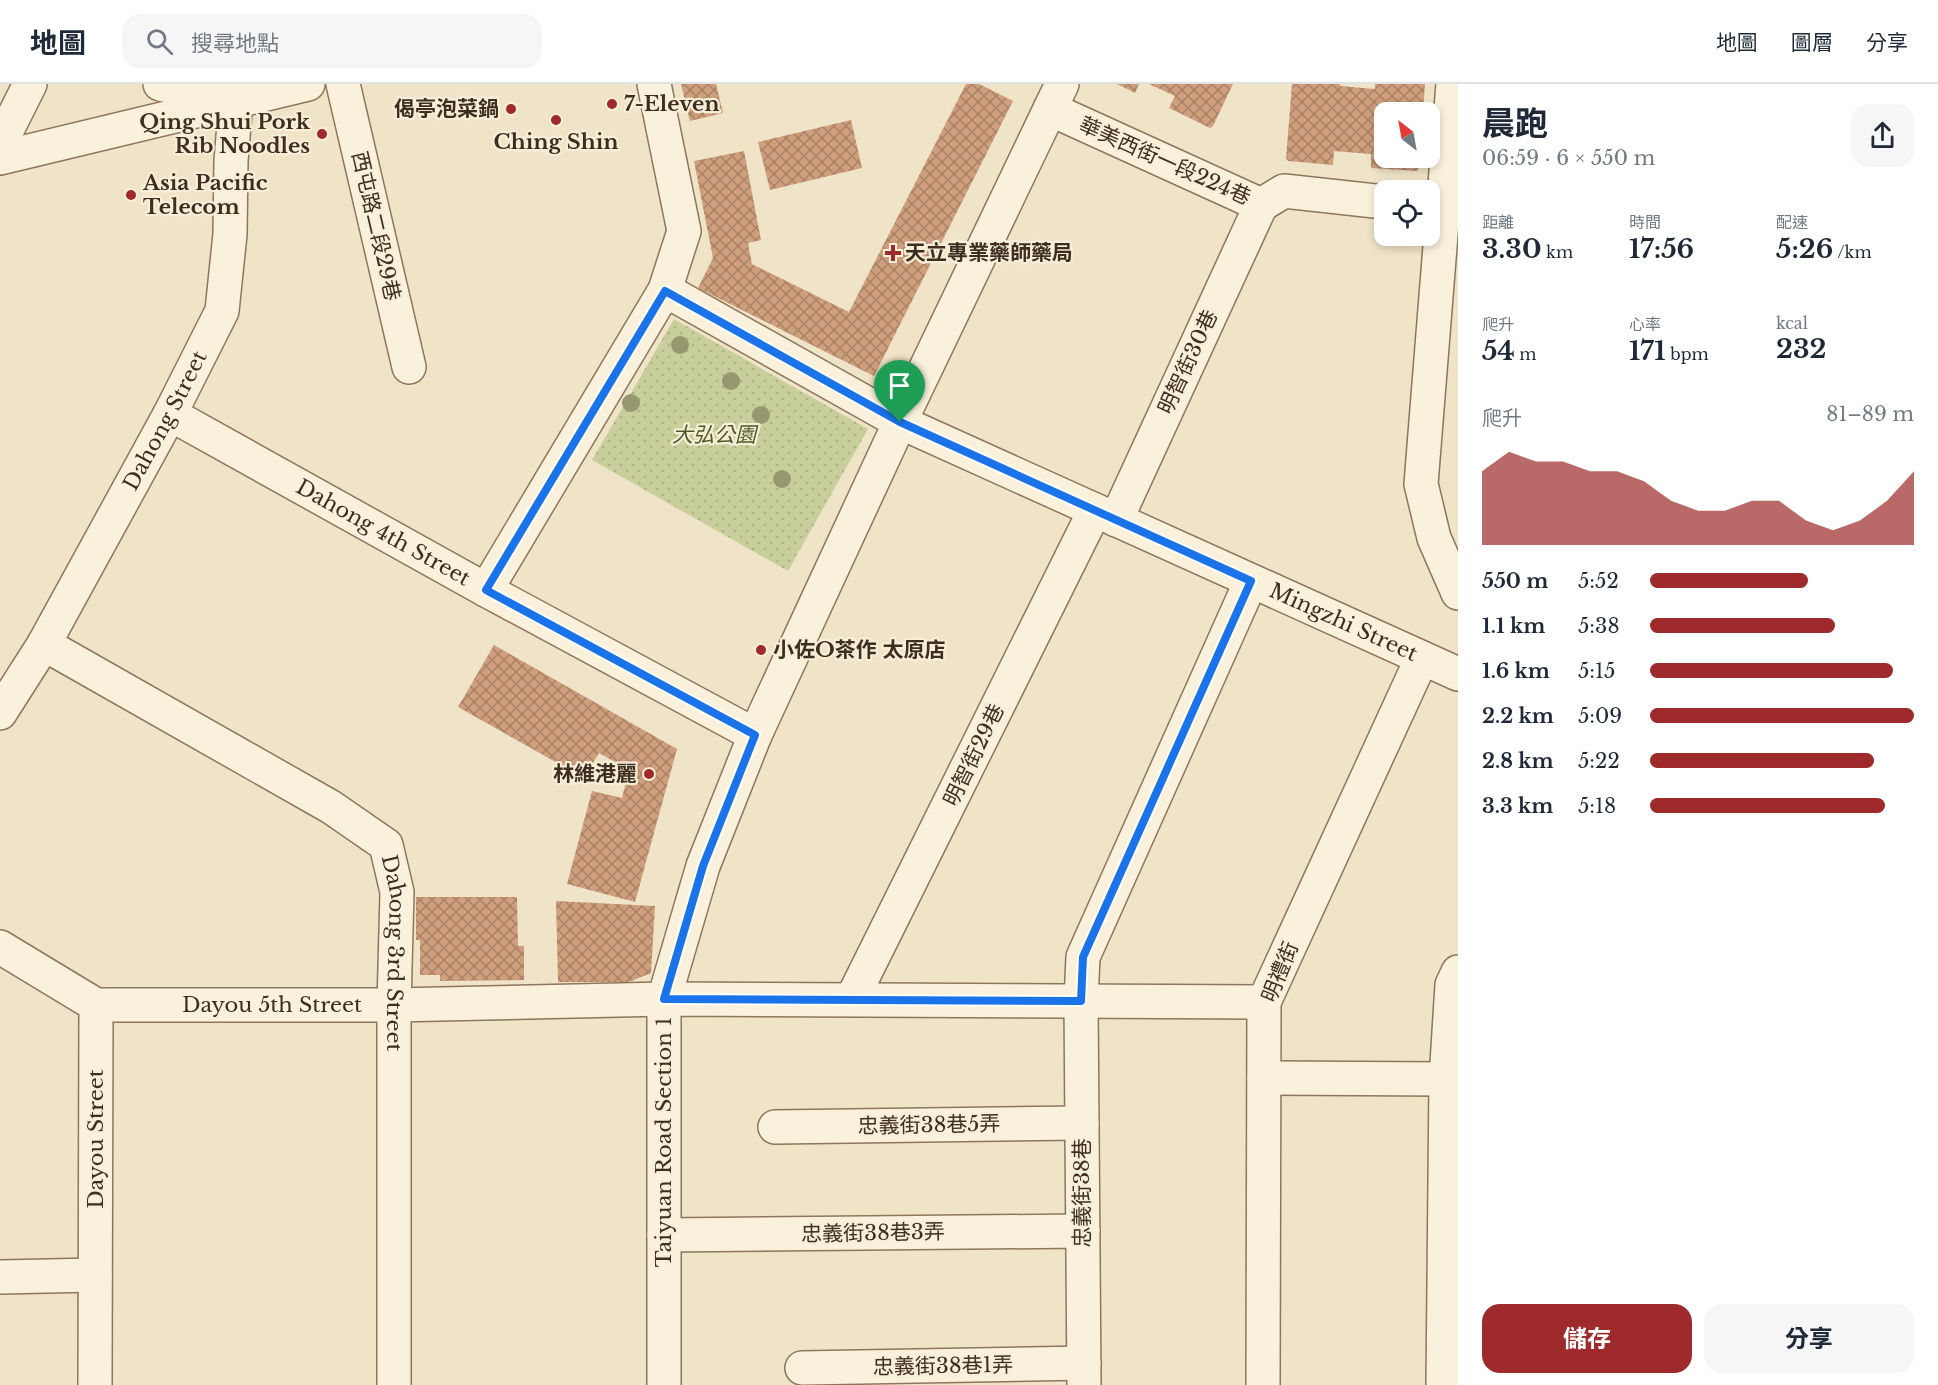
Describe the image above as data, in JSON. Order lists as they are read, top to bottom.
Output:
{
  "streets": {
    "street": [
      "華美西街一段224巷",
      "西屯路二段29巷",
      "明智街30巷",
      "Dahong Street",
      "Dahong 4th Street",
      "Mingzhi Street",
      "明智街29巷",
      "Dahong 3rd Street",
      "明禮街",
      "Dayou 5th Street",
      "忠義街38巷5弄",
      "Dayou Street",
      "Taiyuan Road Section 1",
      "忠義街38巷",
      "忠義街38巷3弄",
      "忠義街38巷1弄"
    ]
  },
  "crossings": [
    ["華美西街一段224巷", "明智街30巷"],
    ["華美西街一段224巷", "Taiyuan Road Section 1"],
    ["明智街30巷", "Mingzhi Street"],
    ["明智街30巷", "明智街29巷"],
    ["Dahong Street", "Dahong 4th Street"],
    ["Dahong Street", "Dahong 3rd Street"],
    ["Dahong 4th Street", "Taiyuan Road Section 1"],
    ["Mingzhi Street", "明智街29巷"],
    ["Mingzhi Street", "明禮街"],
    ["Mingzhi Street", "Taiyuan Road Section 1"],
    ["Mingzhi Street", "忠義街38巷"],
    ["明智街29巷", "Dayou 5th Street"],
    ["Dahong 3rd Street", "Dayou 5th Street"],
    ["明禮街", "Dayou 5th Street"],
    ["Dayou 5th Street", "Dayou Street"],
    ["Dayou 5th Street", "Taiyuan Road Section 1"],
    ["Dayou 5th Street", "忠義街38巷"],
    ["忠義街38巷5弄", "忠義街38巷"],
    ["Taiyuan Road Section 1", "忠義街38巷3弄"],
    ["忠義街38巷", "忠義街38巷3弄"],
    ["忠義街38巷", "忠義街38巷1弄"]
  ],
  "parks": ["大弘公園"],
  "places": {
    "other": [
      "7-Eleven",
      "偈亭泡菜鍋",
      "Ching Shin",
      "Qing Shui Pork Rib Noodles",
      "Asia Pacific Telecom",
      "小佐O茶作 太原店",
      "林維港麗"
    ],
    "health": ["天立專業藥師藥局"]
  },
  "north": "top left",
  "page": {
    "header": "地圖",
    "search": "搜尋地點",
    "nav": ["地圖", "圖層", "分享"],
    "heading": ["晨跑", "06:59 · 6 × 550 m"],
    "stats": [
      ["距離", "3.30 km"],
      ["時間", "17:56"],
      ["配速", "5:26 /km"],
      ["爬升", "54 m"],
      ["心率", "171 bpm"],
      ["kcal", "232"]
    ],
    "chart": ["爬升", "81–89 m"],
    "list": [
      {
        "name": "550 m",
        "note": "5:52"
      },
      {
        "name": "1.1 km",
        "note": "5:38"
      },
      {
        "name": "1.6 km",
        "note": "5:15"
      },
      {
        "name": "2.2 km",
        "note": "5:09"
      },
      {
        "name": "2.8 km",
        "note": "5:22"
      },
      {
        "name": "3.3 km",
        "note": "5:18"
      }
    ],
    "buttons": ["儲存", "分享"]
  }
}
